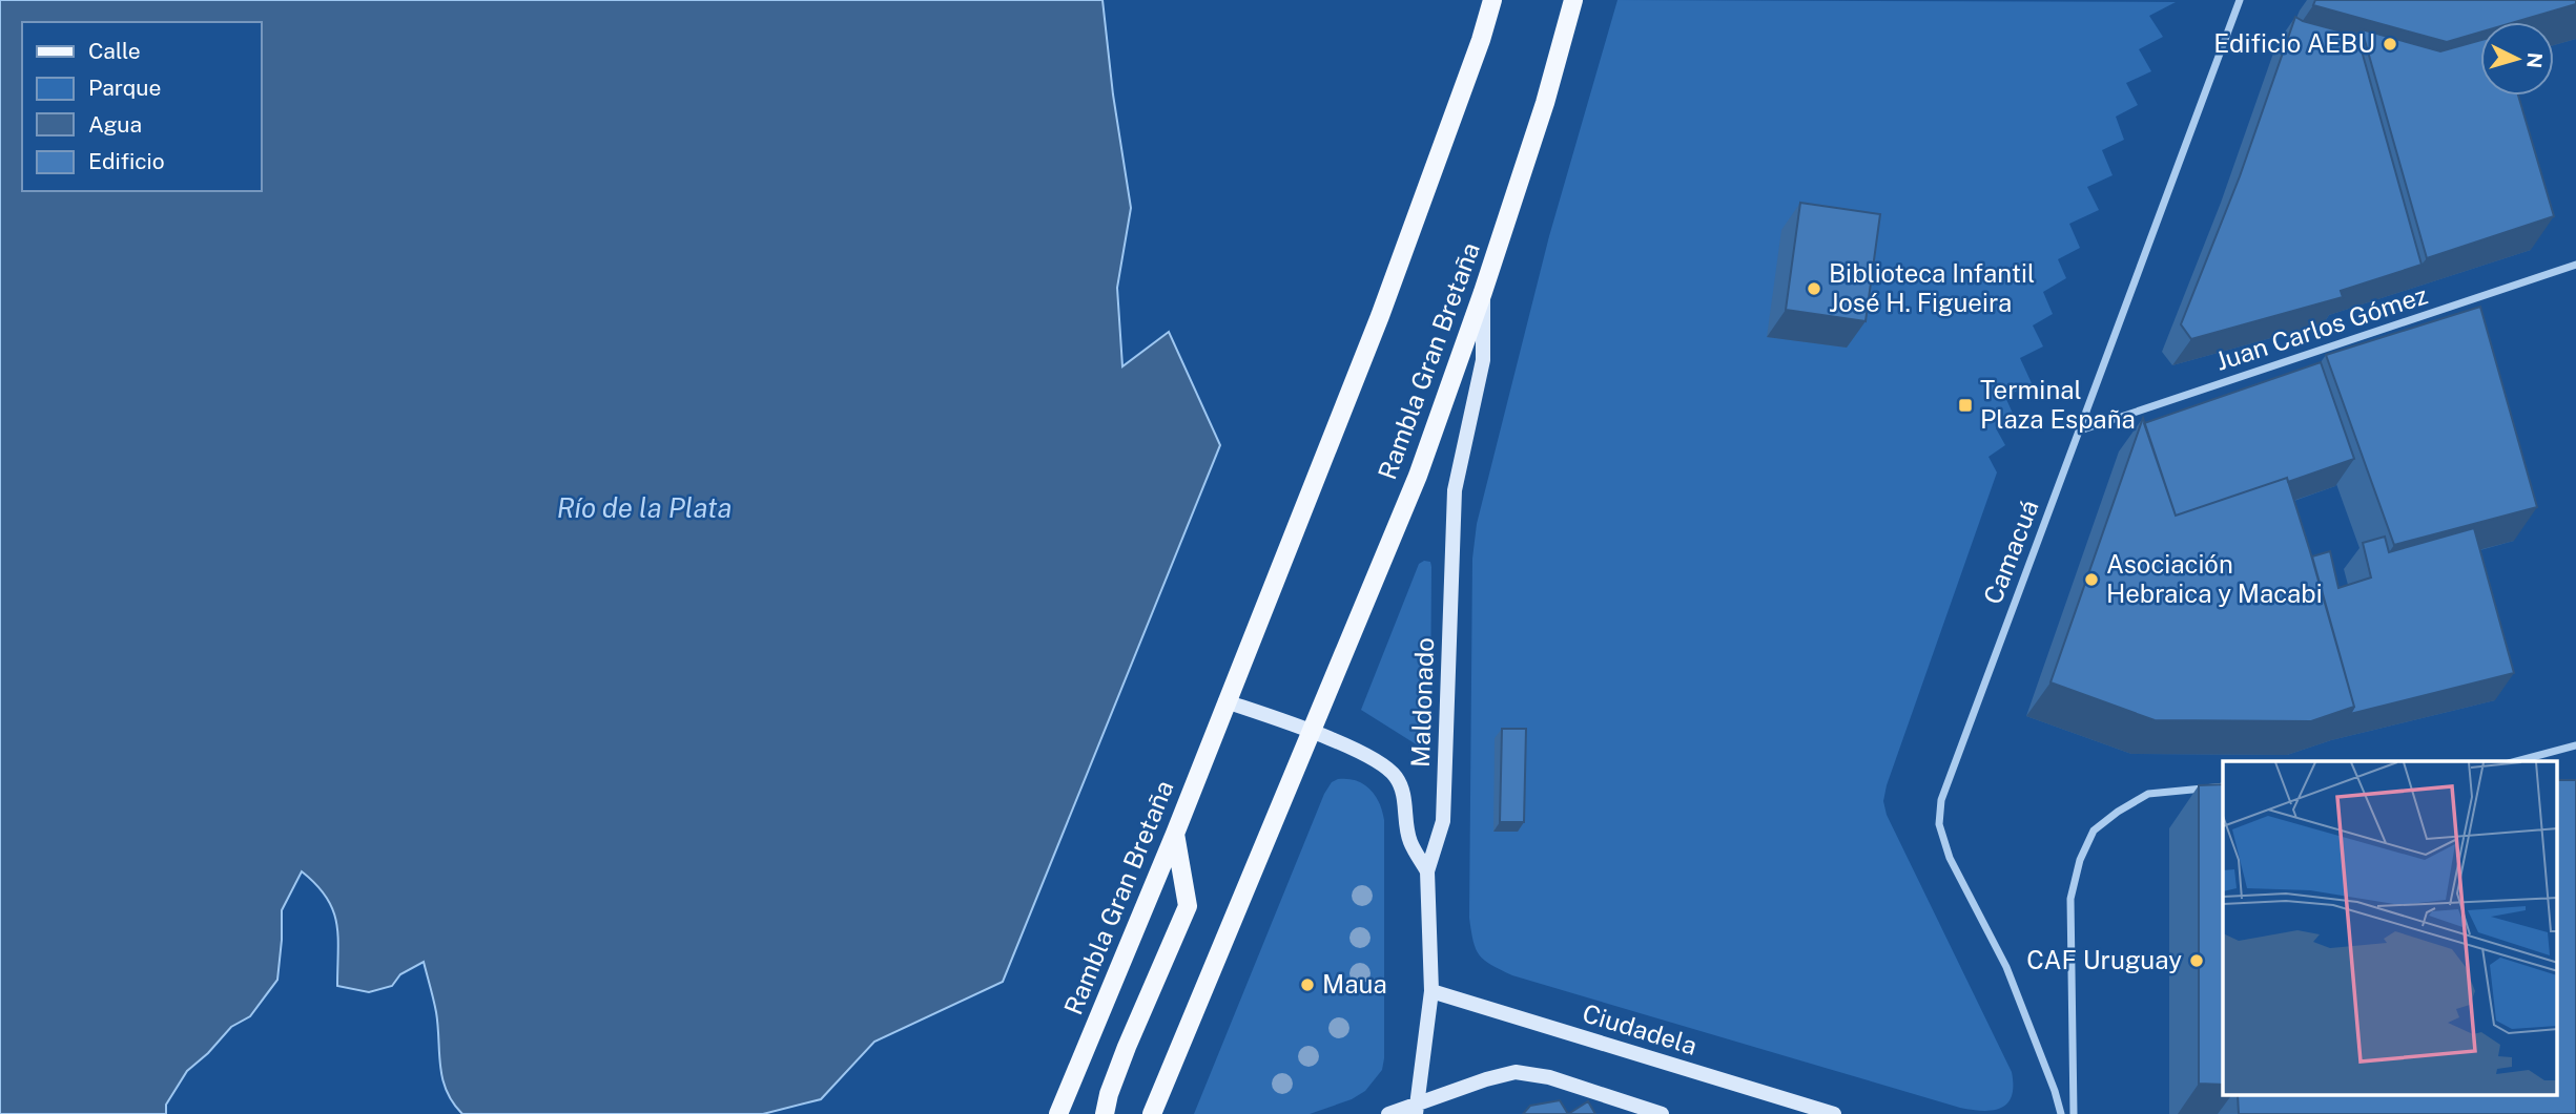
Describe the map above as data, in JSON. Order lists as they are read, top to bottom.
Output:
{
  "streets": {
    "main road": ["Rambla Gran Bretaña"],
    "street": [
      "Juan Carlos Gómez",
      "Camacuá",
      "Maldonado",
      "Ciudadela"
    ]
  },
  "crossings": [
    ["Juan Carlos Gómez", "Camacuá"],
    ["Rambla Gran Bretaña", "Maldonado"],
    ["Maldonado", "Ciudadela"]
  ],
  "water": ["Río de la Plata"],
  "places": {
    "other": [
      "Edificio AEBU",
      "Biblioteca Infantil José H. Figueira",
      "Asociación Hebraica y Macabi",
      "CAF Uruguay",
      "Maua"
    ],
    "transit": ["Terminal Plaza España"]
  },
  "legend": [
    "Calle",
    "Parque",
    "Agua",
    "Edificio"
  ],
  "north": "right"
}
